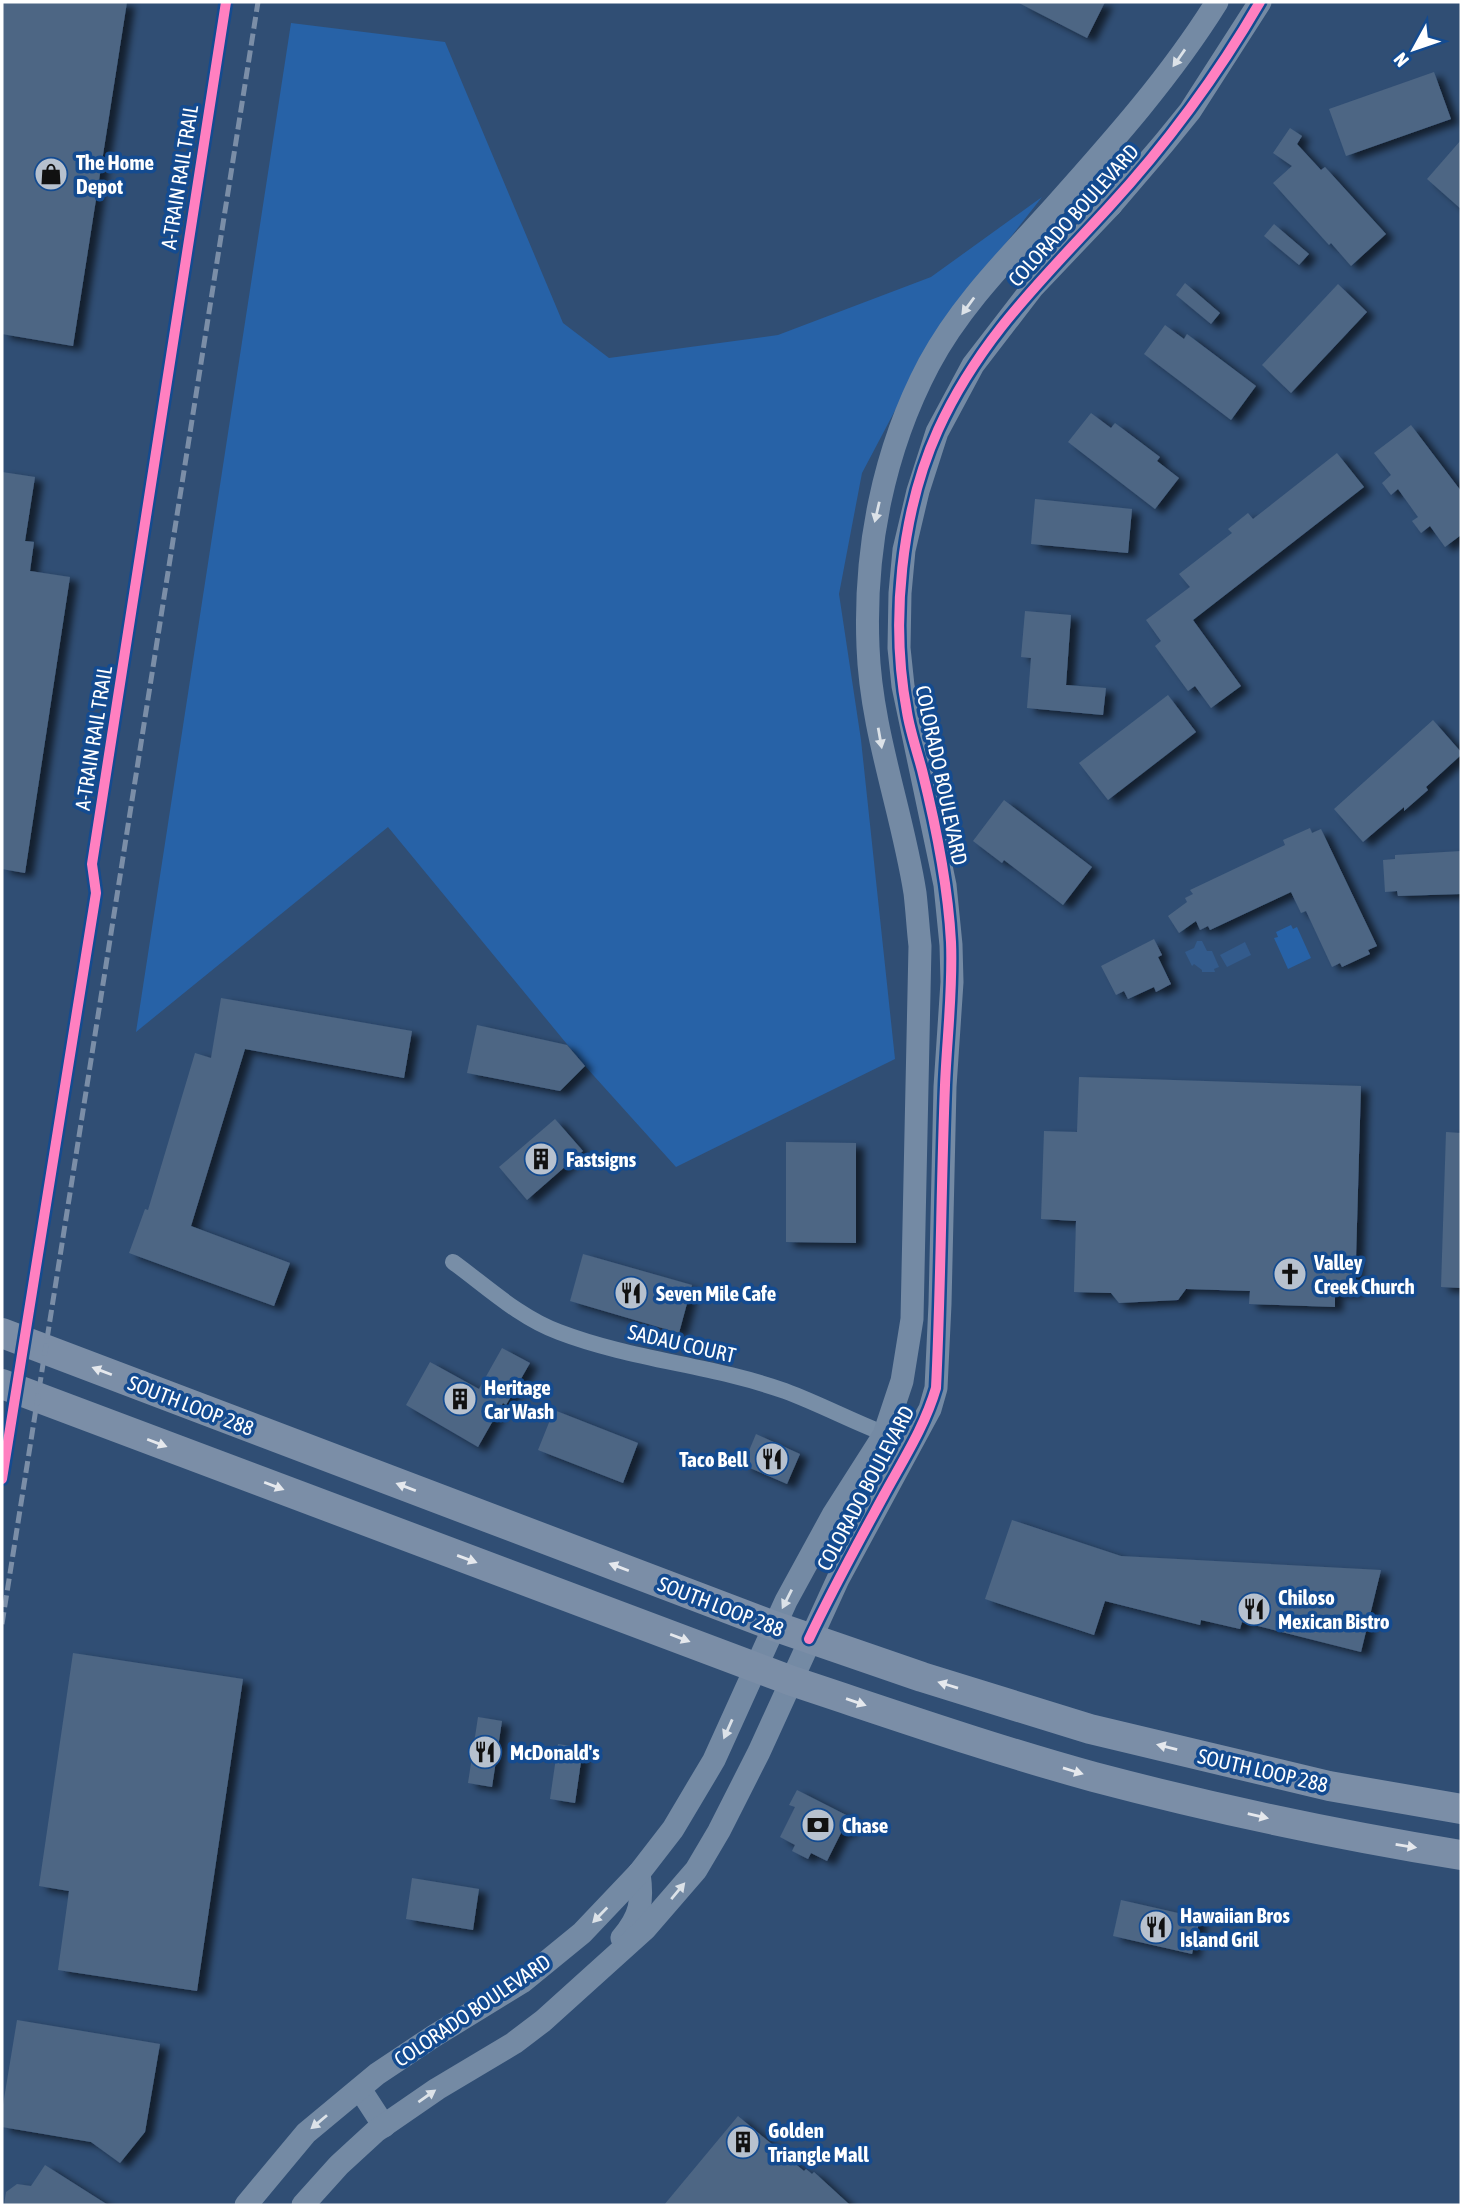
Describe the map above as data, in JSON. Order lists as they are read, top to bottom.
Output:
{
  "streets": {
    "highway": ["SOUTH LOOP 288"],
    "street": ["COLORADO BOULEVARD", "SADAU COURT"],
    "cycle path": ["A-TRAIN RAIL TRAIL"]
  },
  "crossings": [
    ["COLORADO BOULEVARD", "SADAU COURT"],
    ["COLORADO BOULEVARD", "SOUTH LOOP 288"]
  ],
  "places": {
    "shop": ["The Home Depot"],
    "building": ["Fastsigns", "Heritage Car Wash", "Golden Triangle Mall"],
    "church": ["Valley Creek Church"],
    "restaurant": [
      "Seven Mile Cafe",
      "Taco Bell",
      "Chiloso Mexican Bistro",
      "McDonald's",
      "Hawaiian Bros Island Gril"
    ],
    "bank": ["Chase"]
  },
  "north": "bottom left"
}
